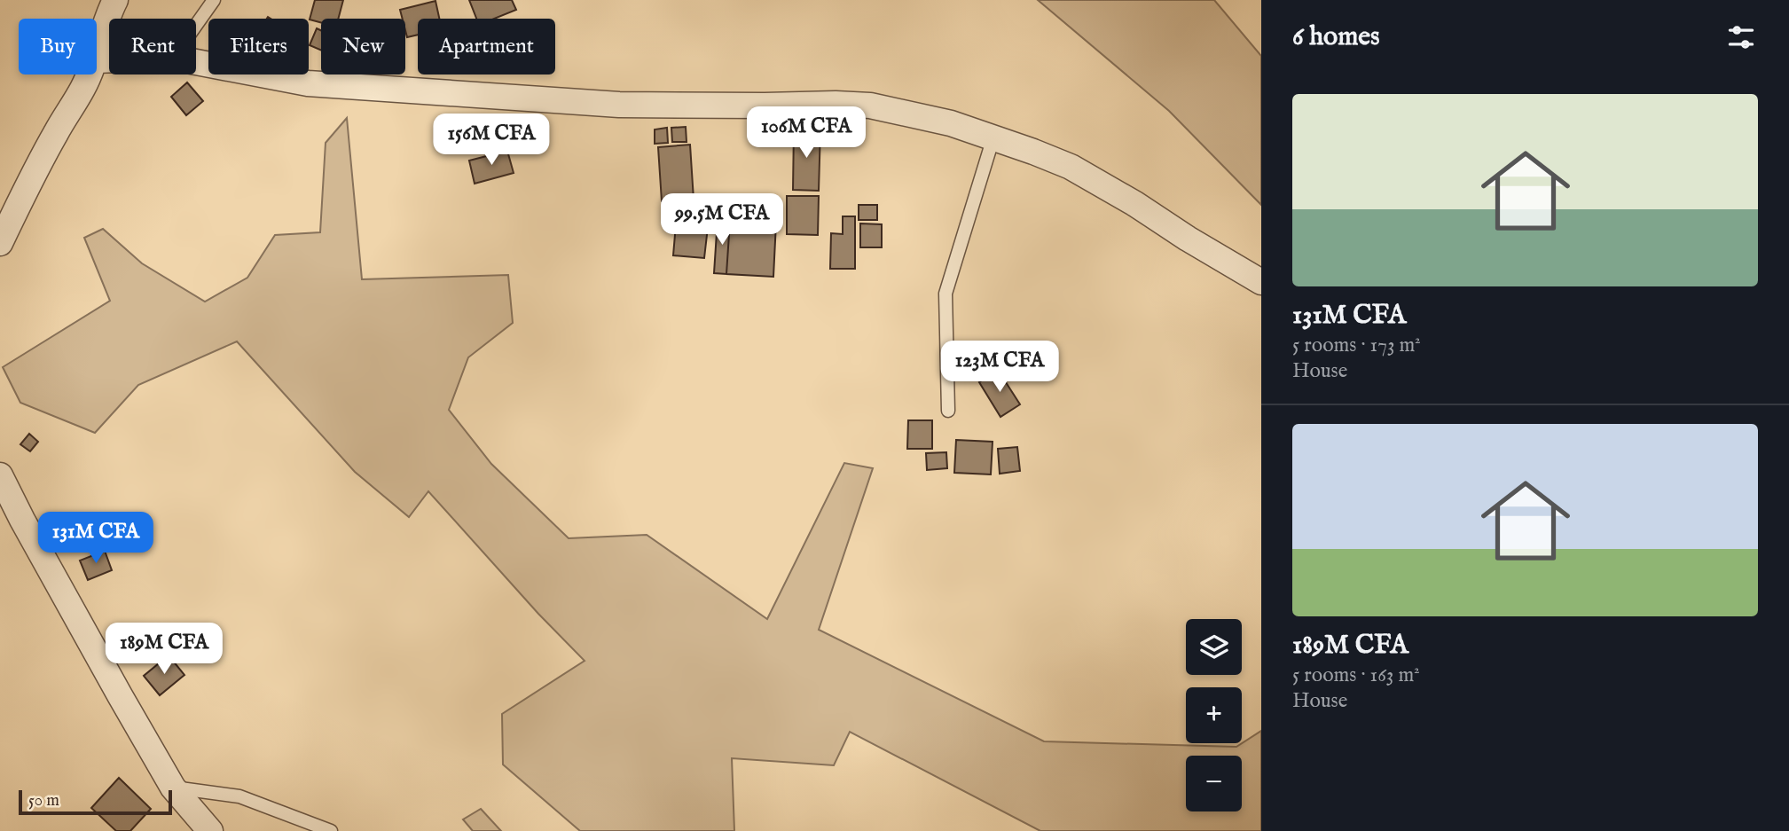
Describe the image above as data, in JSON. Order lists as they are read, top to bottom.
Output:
{
  "scale_bar": "50 m",
  "page": {
    "heading": "6 homes",
    "chip": [
      "Buy",
      "Rent",
      "Filters",
      "New",
      "Apartment"
    ],
    "list": [
      {
        "name": "131M CFA",
        "note": "5 rooms · 173 m² · House"
      },
      {
        "name": "189M CFA",
        "note": "5 rooms · 163 m² · House"
      }
    ],
    "price": [
      "106M CFA",
      "156M CFA",
      "99.5M CFA",
      "123M CFA",
      "131M CFA",
      "189M CFA"
    ],
    "map_buttons": ["+", "−"],
    "scale": "50 m"
  }
}
